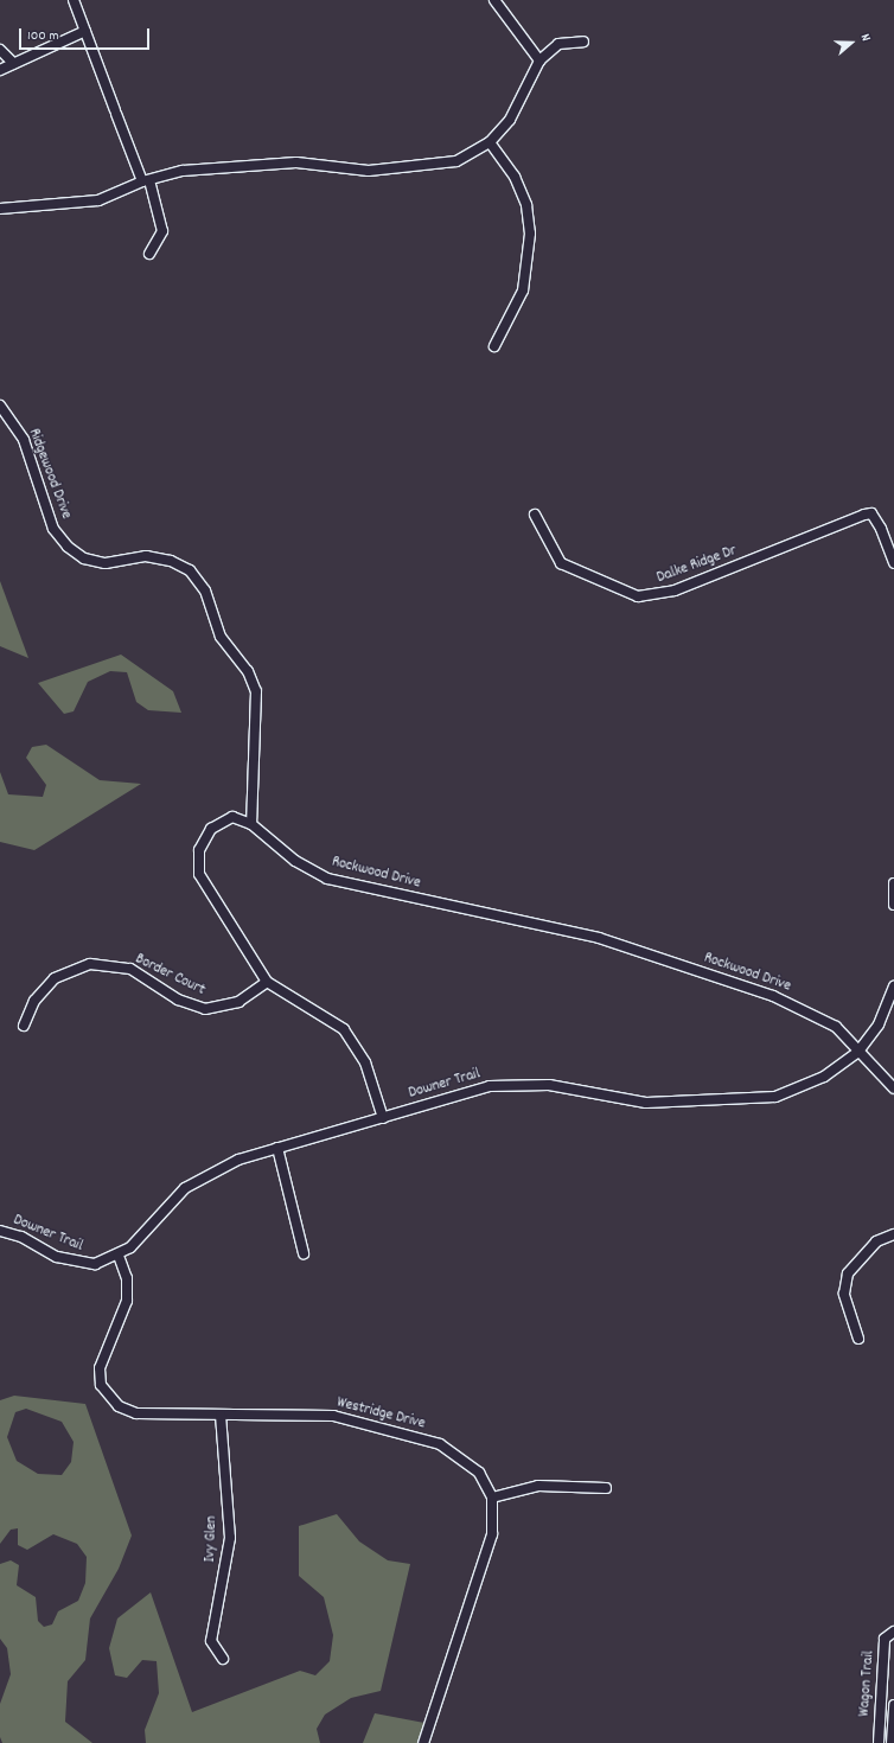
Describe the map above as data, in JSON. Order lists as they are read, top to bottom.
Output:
{
  "streets": {
    "street": [
      "Ridgewood Drive",
      "Dalke Ridge Dr",
      "Rockwood Drive",
      "Border Court",
      "Downer Trail",
      "Westridge Drive",
      "Ivy Glen",
      "Wagon Trail"
    ]
  },
  "crossings": [
    ["Ridgewood Drive", "Rockwood Drive"],
    ["Rockwood Drive", "Border Court"],
    ["Rockwood Drive", "Downer Trail"],
    ["Downer Trail", "Westridge Drive"],
    ["Westridge Drive", "Ivy Glen"]
  ],
  "scale_bar": "100 m",
  "north": "right"
}
